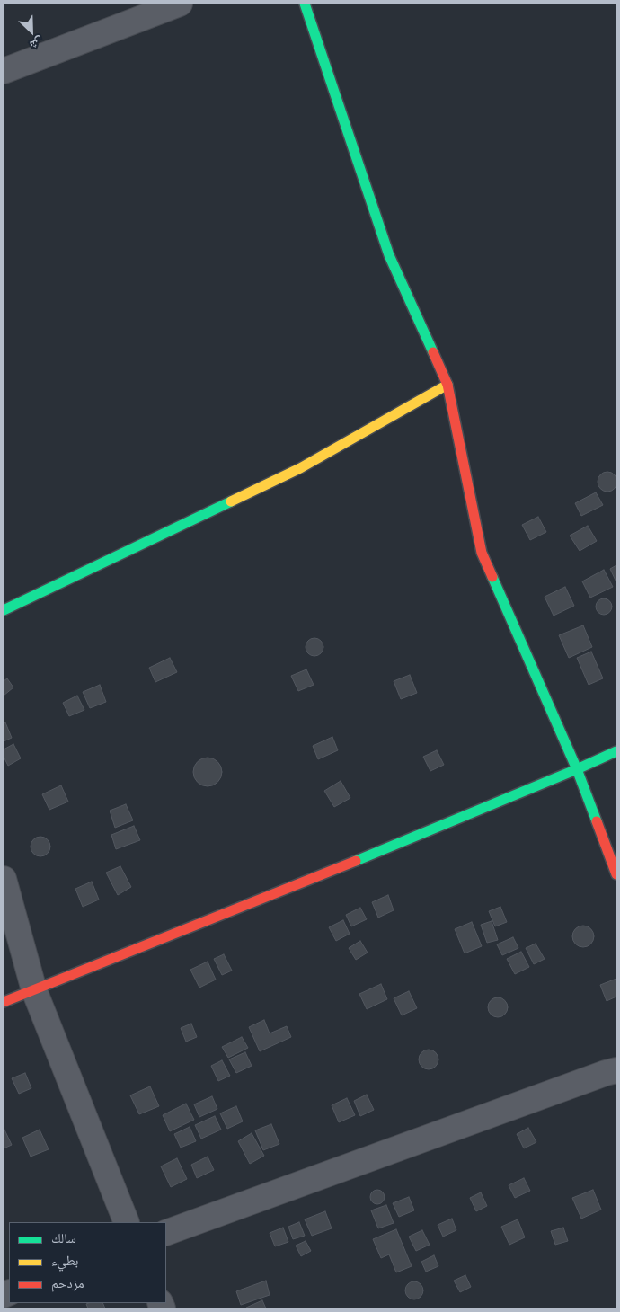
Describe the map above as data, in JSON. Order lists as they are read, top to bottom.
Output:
{
  "legend": ["سالك", "بطيء", "مزدحم"],
  "north": "bottom right"
}
